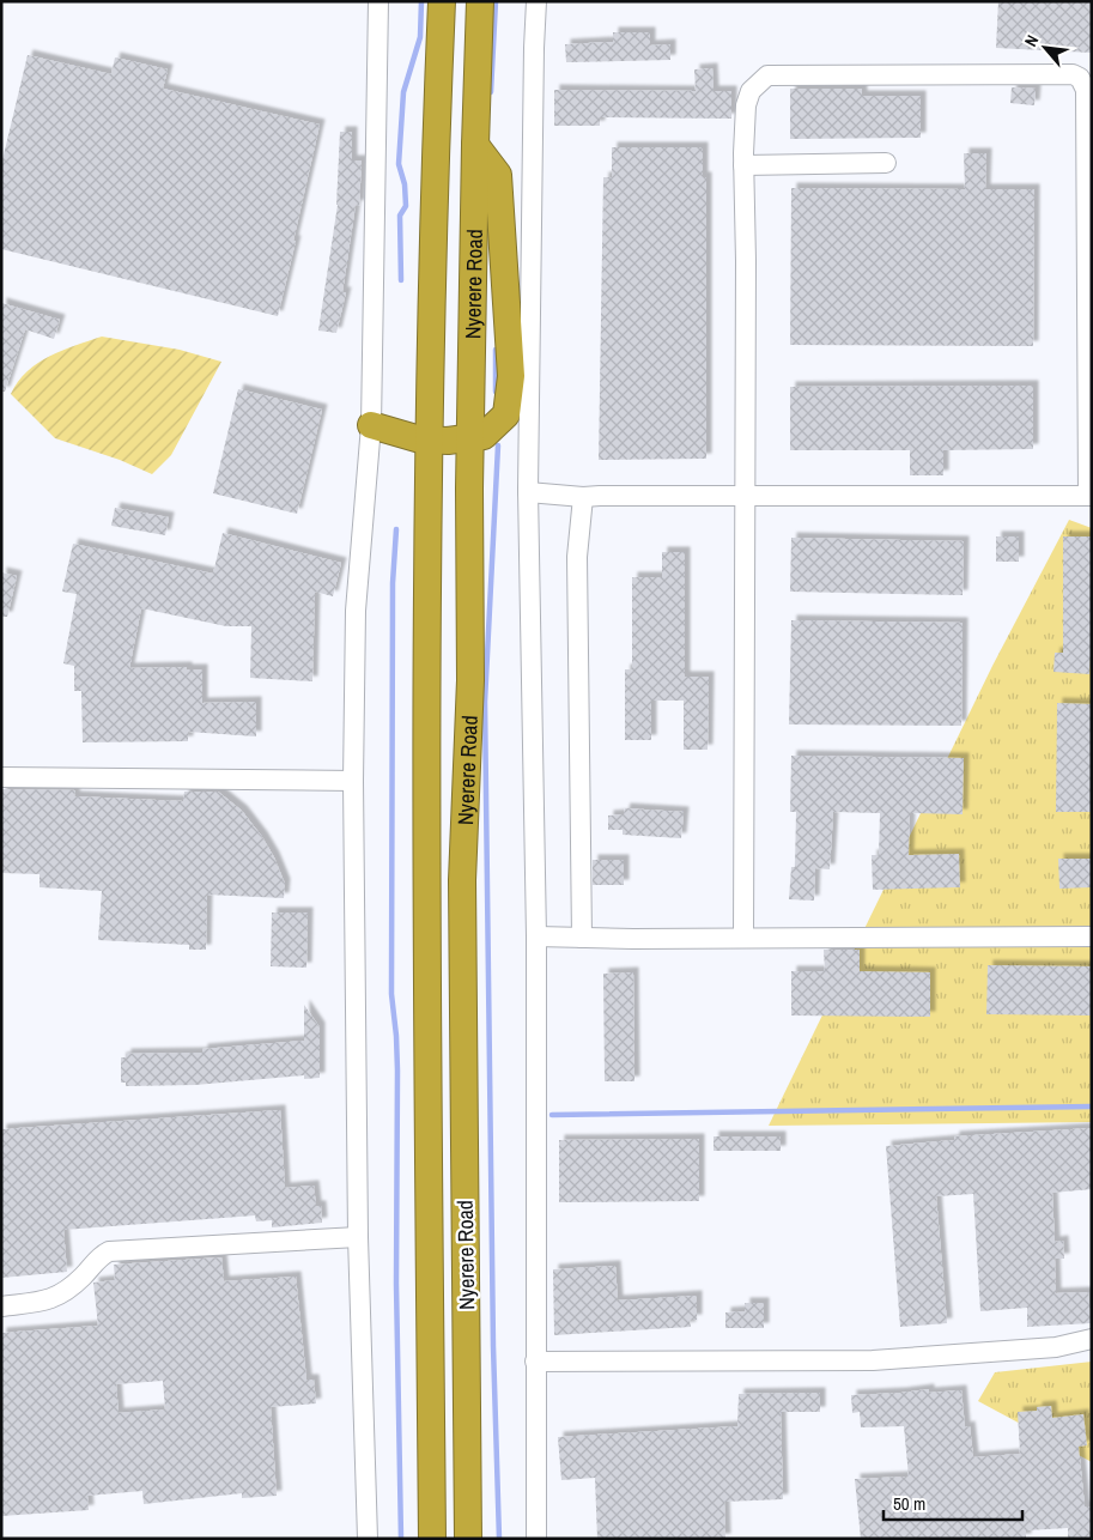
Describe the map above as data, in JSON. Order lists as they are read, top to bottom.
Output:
{
  "streets": {
    "highway": ["Nyerere Road"]
  },
  "scale_bar": "50 m",
  "north": "top left"
}
